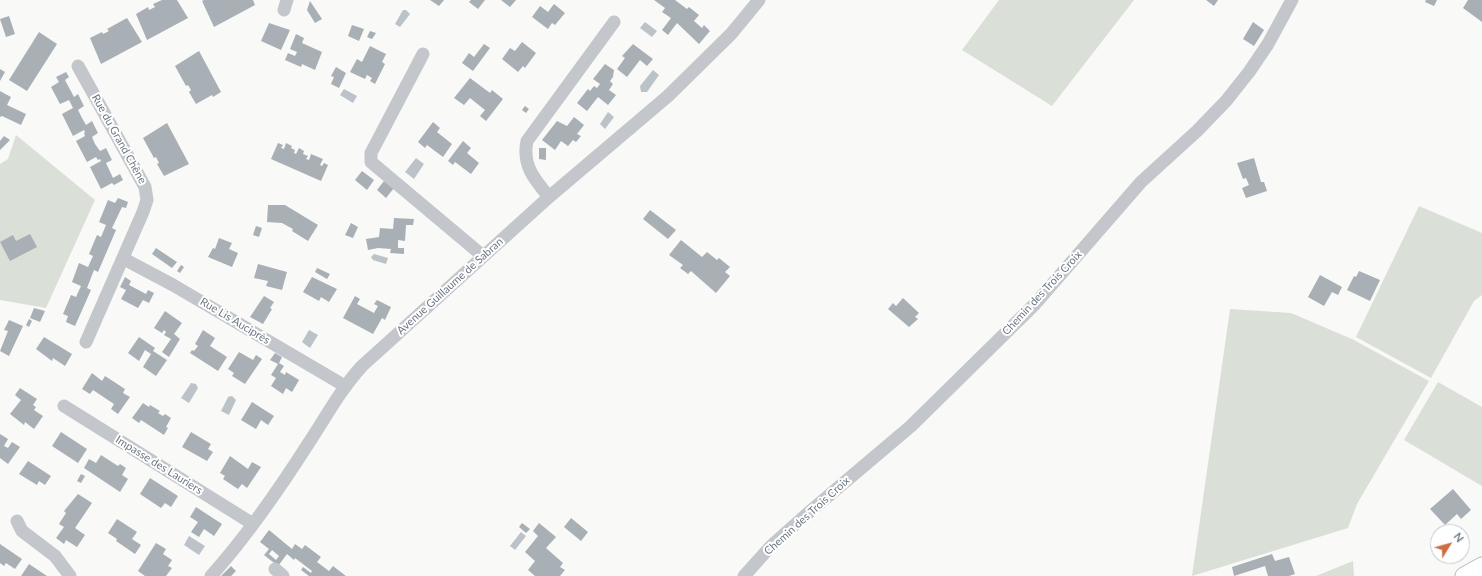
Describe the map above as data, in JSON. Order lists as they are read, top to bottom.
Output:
{
  "streets": {
    "street": [
      "Rue du Grand Chêne",
      "Avenue Guillaume de Sabran",
      "Chemin des Trois Croix",
      "Rue Lis Auciprès",
      "Impasse des Lauriers"
    ]
  },
  "crossings": [
    ["Rue du Grand Chêne", "Rue Lis Auciprès"],
    ["Avenue Guillaume de Sabran", "Rue Lis Auciprès"],
    ["Avenue Guillaume de Sabran", "Impasse des Lauriers"]
  ],
  "north": "top right"
}
